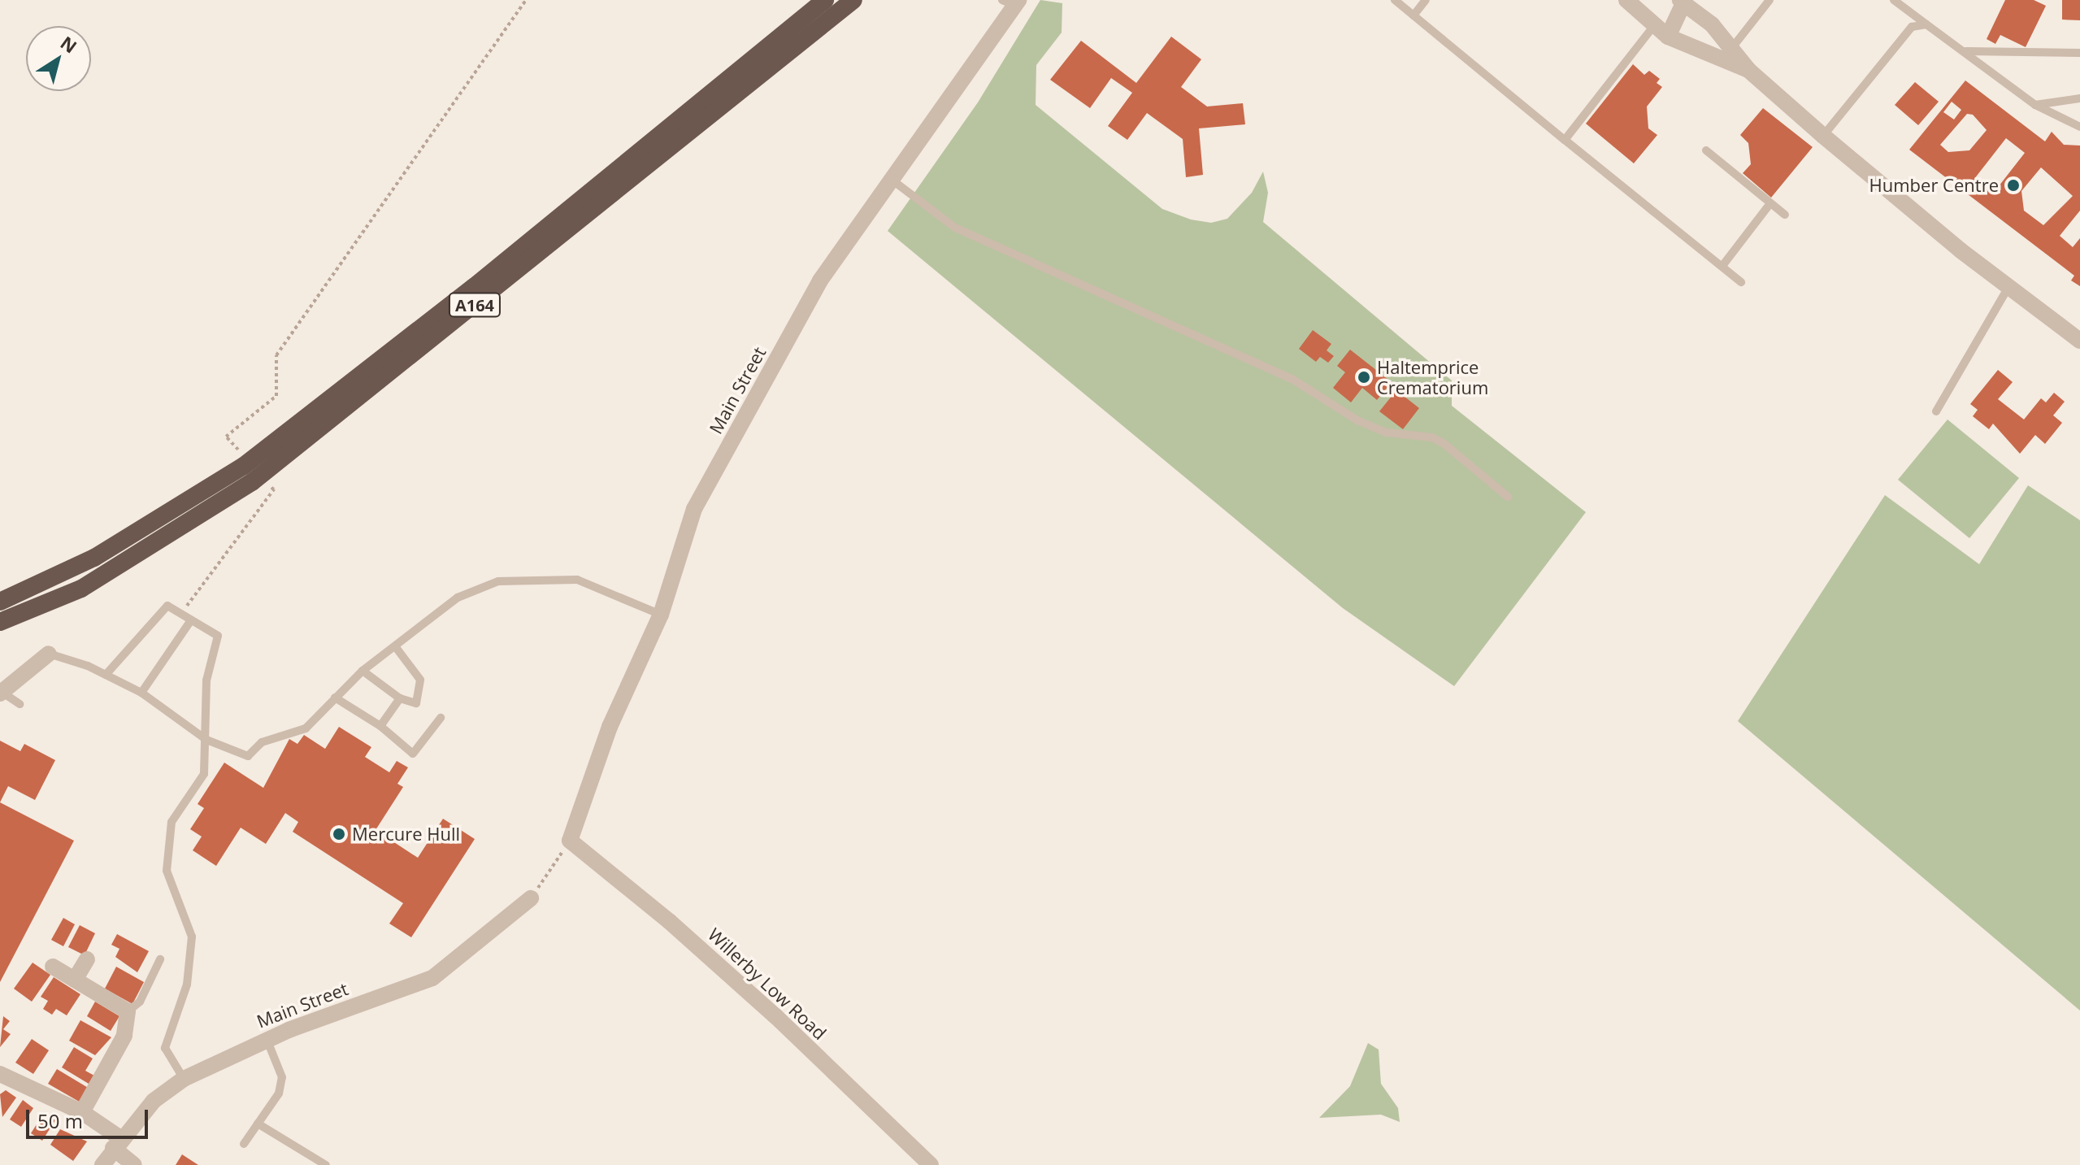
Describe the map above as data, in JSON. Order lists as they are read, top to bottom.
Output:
{
  "streets": {
    "highway": ["A164"],
    "street": ["Main Street", "Willerby Low Road"]
  },
  "crossings": [
    ["Main Street", "Willerby Low Road"]
  ],
  "places": ["Humber Centre", "Haltemprice Crematorium", "Mercure Hull"],
  "scale_bar": "50 m",
  "north": "top right"
}
